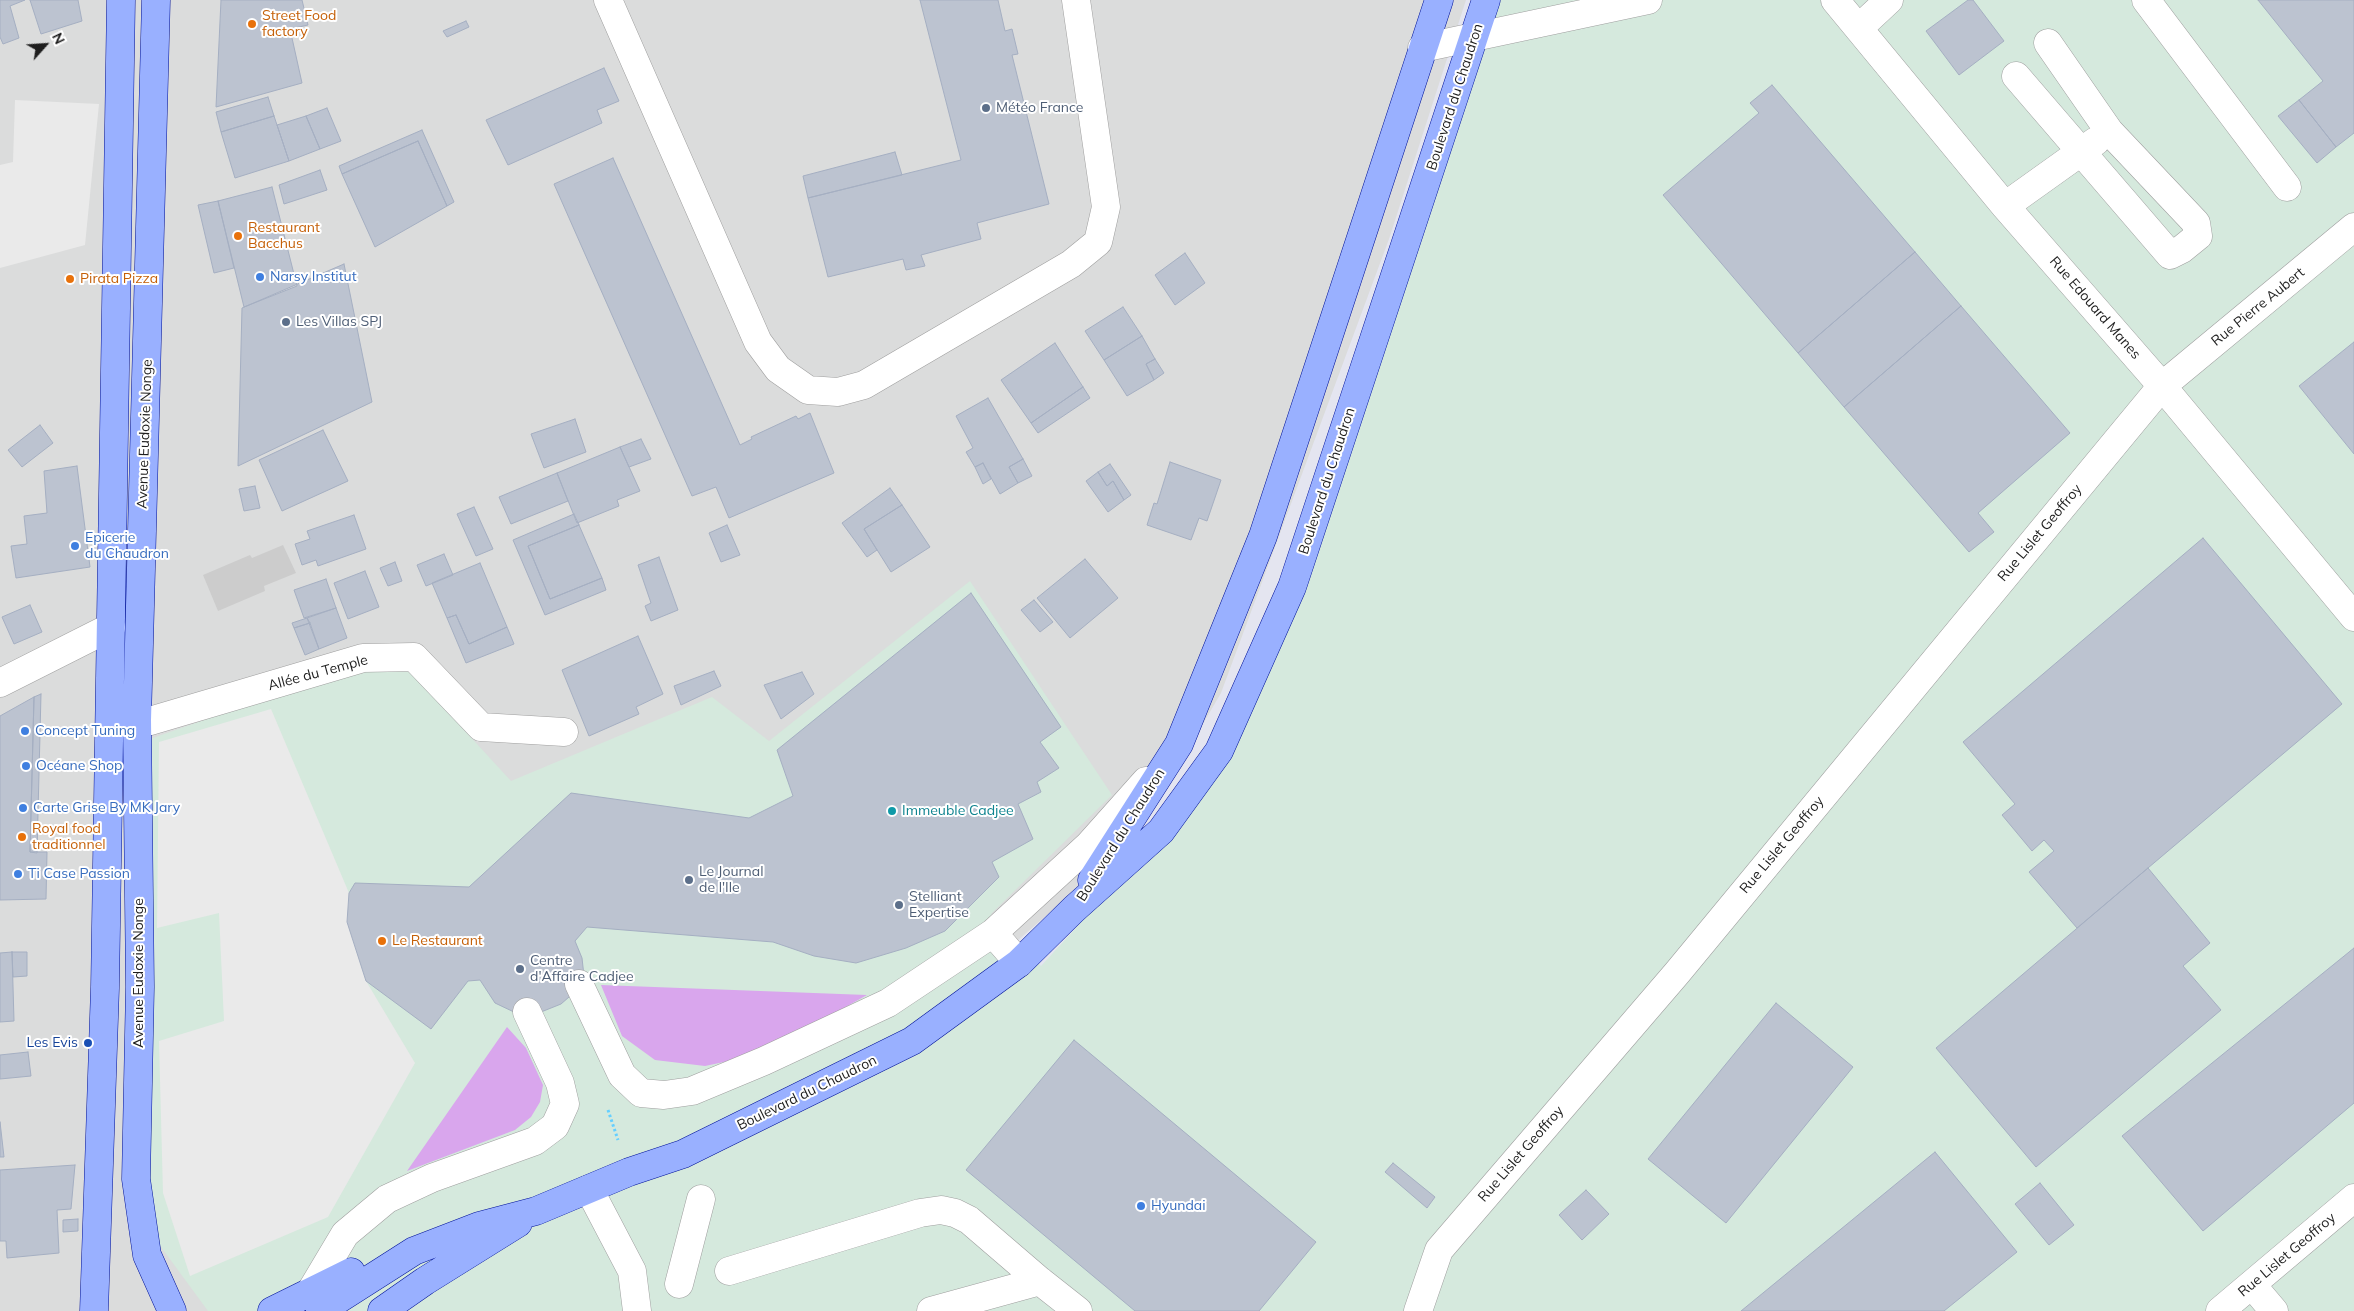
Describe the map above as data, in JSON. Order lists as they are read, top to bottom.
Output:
{
  "streets": {
    "main road": ["Boulevard du Chaudron", "Avenue Eudoxie Nonge"],
    "street": [
      "Rue Pierre Aubert",
      "Rue Edouard Manes",
      "Rue Lislet Geoffroy",
      "Allée du Temple"
    ]
  },
  "crossings": [
    ["Rue Pierre Aubert", "Rue Edouard Manes"],
    ["Rue Pierre Aubert", "Rue Lislet Geoffroy"],
    ["Rue Edouard Manes", "Rue Lislet Geoffroy"],
    ["Avenue Eudoxie Nonge", "Allée du Temple"]
  ],
  "places": [
    "Street Food factory",
    "Météo France",
    "Restaurant Bacchus",
    "Narsy Institut",
    "Pirata Pizza",
    "Les Villas SPJ",
    "Epicerie du Chaudron",
    "Concept Tuning",
    "Océane Shop",
    "Carte Grise By MK Jary",
    "Immeuble Cadjee",
    "Royal food traditionnel",
    "Ti Case Passion",
    "Le Journal de l'Ile",
    "Stelliant Expertise",
    "Le Restaurant",
    "Centre d'Affaire Cadjee",
    "Les Evis",
    "Hyundai"
  ],
  "north": "top right"
}
